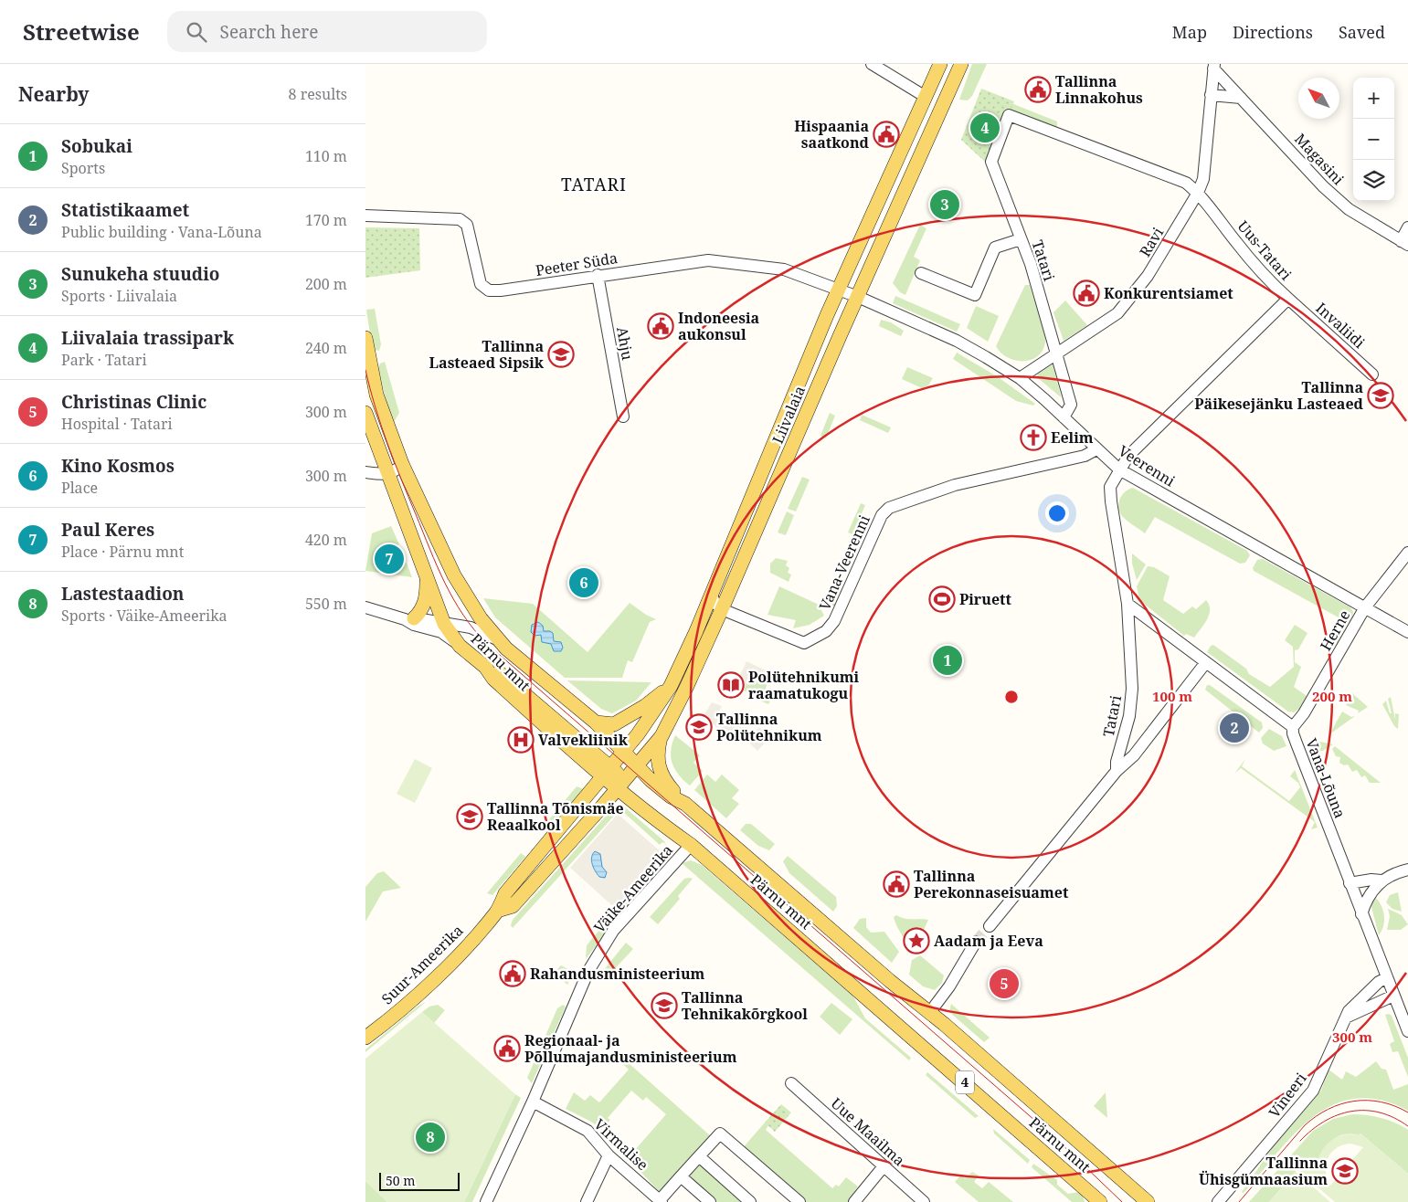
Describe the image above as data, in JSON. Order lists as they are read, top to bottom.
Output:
{
  "streets": {
    "main road": [
      "Liivalaia",
      "Pärnu mnt",
      "Suur-Ameerika",
      "4"
    ],
    "street": [
      "Magasini",
      "Ravi",
      "Uus-Tatari",
      "Tatari",
      "Peeter Süda",
      "Invaliidi",
      "Ahju",
      "Veerenni",
      "Vana-Veerenni",
      "Herne",
      "Vana-Lõuna",
      "Väike-Ameerika",
      "Vineeri",
      "Uue Maailma",
      "Virmalise"
    ]
  },
  "crossings": [
    ["Magasini", "Ravi"],
    ["Ravi", "Uus-Tatari"],
    ["Ravi", "Tatari"],
    ["Ravi", "Veerenni"],
    ["Uus-Tatari", "Tatari"],
    ["Uus-Tatari", "Invaliidi"],
    ["Uus-Tatari", "Veerenni"],
    ["Tatari", "Veerenni"],
    ["Tatari", "Vana-Lõuna"],
    ["Peeter Süda", "Ahju"],
    ["Peeter Süda", "Liivalaia"],
    ["Peeter Süda", "Veerenni"],
    ["Liivalaia", "Veerenni"],
    ["Liivalaia", "Vana-Veerenni"],
    ["Liivalaia", "Pärnu mnt"],
    ["Liivalaia", "Suur-Ameerika"],
    ["Veerenni", "Vana-Veerenni"],
    ["Veerenni", "Herne"],
    ["Herne", "Vana-Lõuna"],
    ["Pärnu mnt", "Väike-Ameerika"],
    ["Pärnu mnt", "Suur-Ameerika"],
    ["Vana-Lõuna", "Vineeri"],
    ["Väike-Ameerika", "Virmalise"]
  ],
  "districts": ["TATARI"],
  "places": {
    "public building": [
      "Tallinna Linnakohus",
      "Hispaania saatkond",
      "Konkurentsiamet",
      "Indoneesia aukonsul",
      "Tallinna Perekonnaseisuamet",
      "Rahandusministeerium",
      "Regionaal- ja Põllumajandusministeerium"
    ],
    "school or university": [
      "Tallinna Lasteaed Sipsik",
      "Tallinna Päikesejänku Lasteaed",
      "Tallinna Polütehnikum",
      "Tallinna Tõnismäe Reaalkool",
      "Tallinna Tehnikakõrgkool",
      "Tallinna Ühisgümnaasium"
    ],
    "church": ["Eelim"],
    "sports": ["Piruett"],
    "library": ["Polütehnikumi raamatukogu"],
    "hospital": ["Valvekliinik"],
    "place": ["Aadam ja Eeva"]
  },
  "scale_bar": "50 m",
  "north": "top left",
  "page": {
    "header": "Streetwise",
    "search": "Search here",
    "nav": ["Map", "Directions", "Saved"],
    "heading": ["Nearby", "8 results"],
    "map_buttons": ["+", "−"],
    "pins": [
      "4",
      "3",
      "7",
      "6",
      "1",
      "2",
      "5",
      "8"
    ],
    "list": [
      {
        "mark": "1",
        "name": "Sobukai",
        "note": "Sports",
        "value": "110 m"
      },
      {
        "mark": "2",
        "name": "Statistikaamet",
        "note": "Public building · Vana-Lõuna",
        "value": "170 m"
      },
      {
        "mark": "3",
        "name": "Sunukeha stuudio",
        "note": "Sports · Liivalaia",
        "value": "200 m"
      },
      {
        "mark": "4",
        "name": "Liivalaia trassipark",
        "note": "Park · Tatari",
        "value": "240 m"
      },
      {
        "mark": "5",
        "name": "Christinas Clinic",
        "note": "Hospital · Tatari",
        "value": "300 m"
      },
      {
        "mark": "6",
        "name": "Kino Kosmos",
        "note": "Place",
        "value": "300 m"
      },
      {
        "mark": "7",
        "name": "Paul Keres",
        "note": "Place · Pärnu mnt",
        "value": "420 m"
      },
      {
        "mark": "8",
        "name": "Lastestaadion",
        "note": "Sports · Väike-Ameerika",
        "value": "550 m"
      }
    ],
    "scale": "50 m"
  },
  "rings": ["100 m", "200 m", "300 m"]
}
